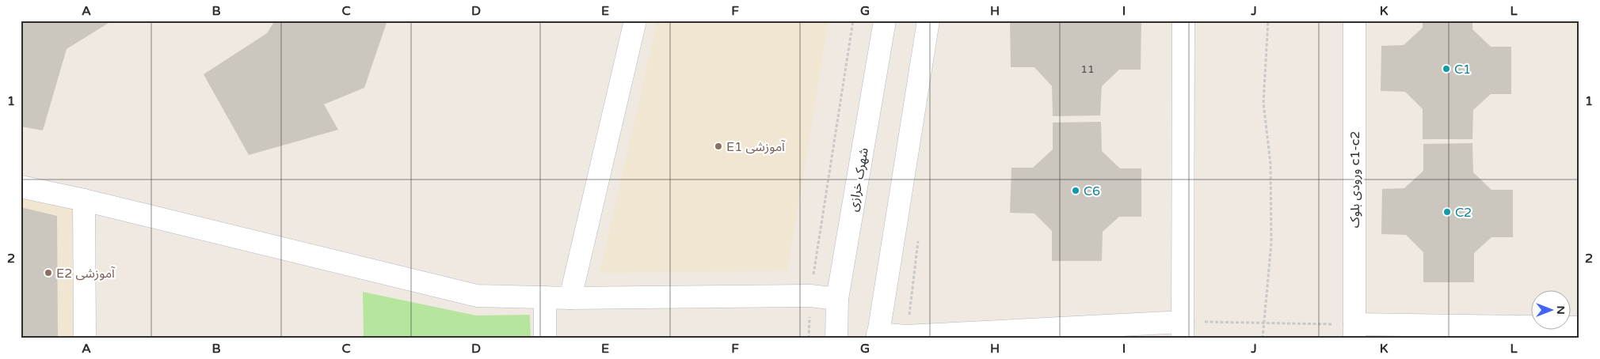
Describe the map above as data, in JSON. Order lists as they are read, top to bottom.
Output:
{
  "streets": {
    "street": ["شهرک خرازی", "ورودی بلوک c1-c2"]
  },
  "places": [
    "C1",
    "E1 آموزشی",
    "C6",
    "C2",
    "E2 آموزشی"
  ],
  "house_numbers": ["11"],
  "north": "right",
  "grid": {
    "columns": [
      "A",
      "B",
      "C",
      "D",
      "E",
      "F",
      "G",
      "H",
      "I",
      "J",
      "K",
      "L"
    ],
    "rows": ["1", "2"]
  }
}
